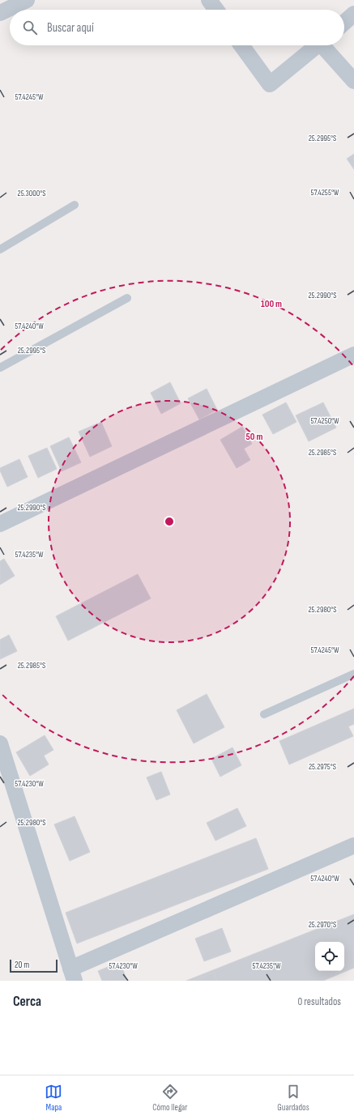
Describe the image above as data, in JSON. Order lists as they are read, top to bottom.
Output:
{
  "scale_bar": "20 m",
  "page": {
    "search": "Buscar aquí",
    "scale": "20 m",
    "heading": ["Cerca", "0 resultados"],
    "nav": ["Mapa", "Cómo llegar", "Guardados"]
  },
  "coordinates": [
    "57.4245°W",
    "25.2995°S",
    "57.4255°W",
    "25.3000°S",
    "25.2990°S",
    "57.4240°W",
    "57.4250°W",
    "25.2985°S",
    "57.4235°W",
    "25.2980°S",
    "25.2975°S",
    "57.4230°W",
    "25.2970°S"
  ],
  "rings": ["100 m", "50 m"]
}
